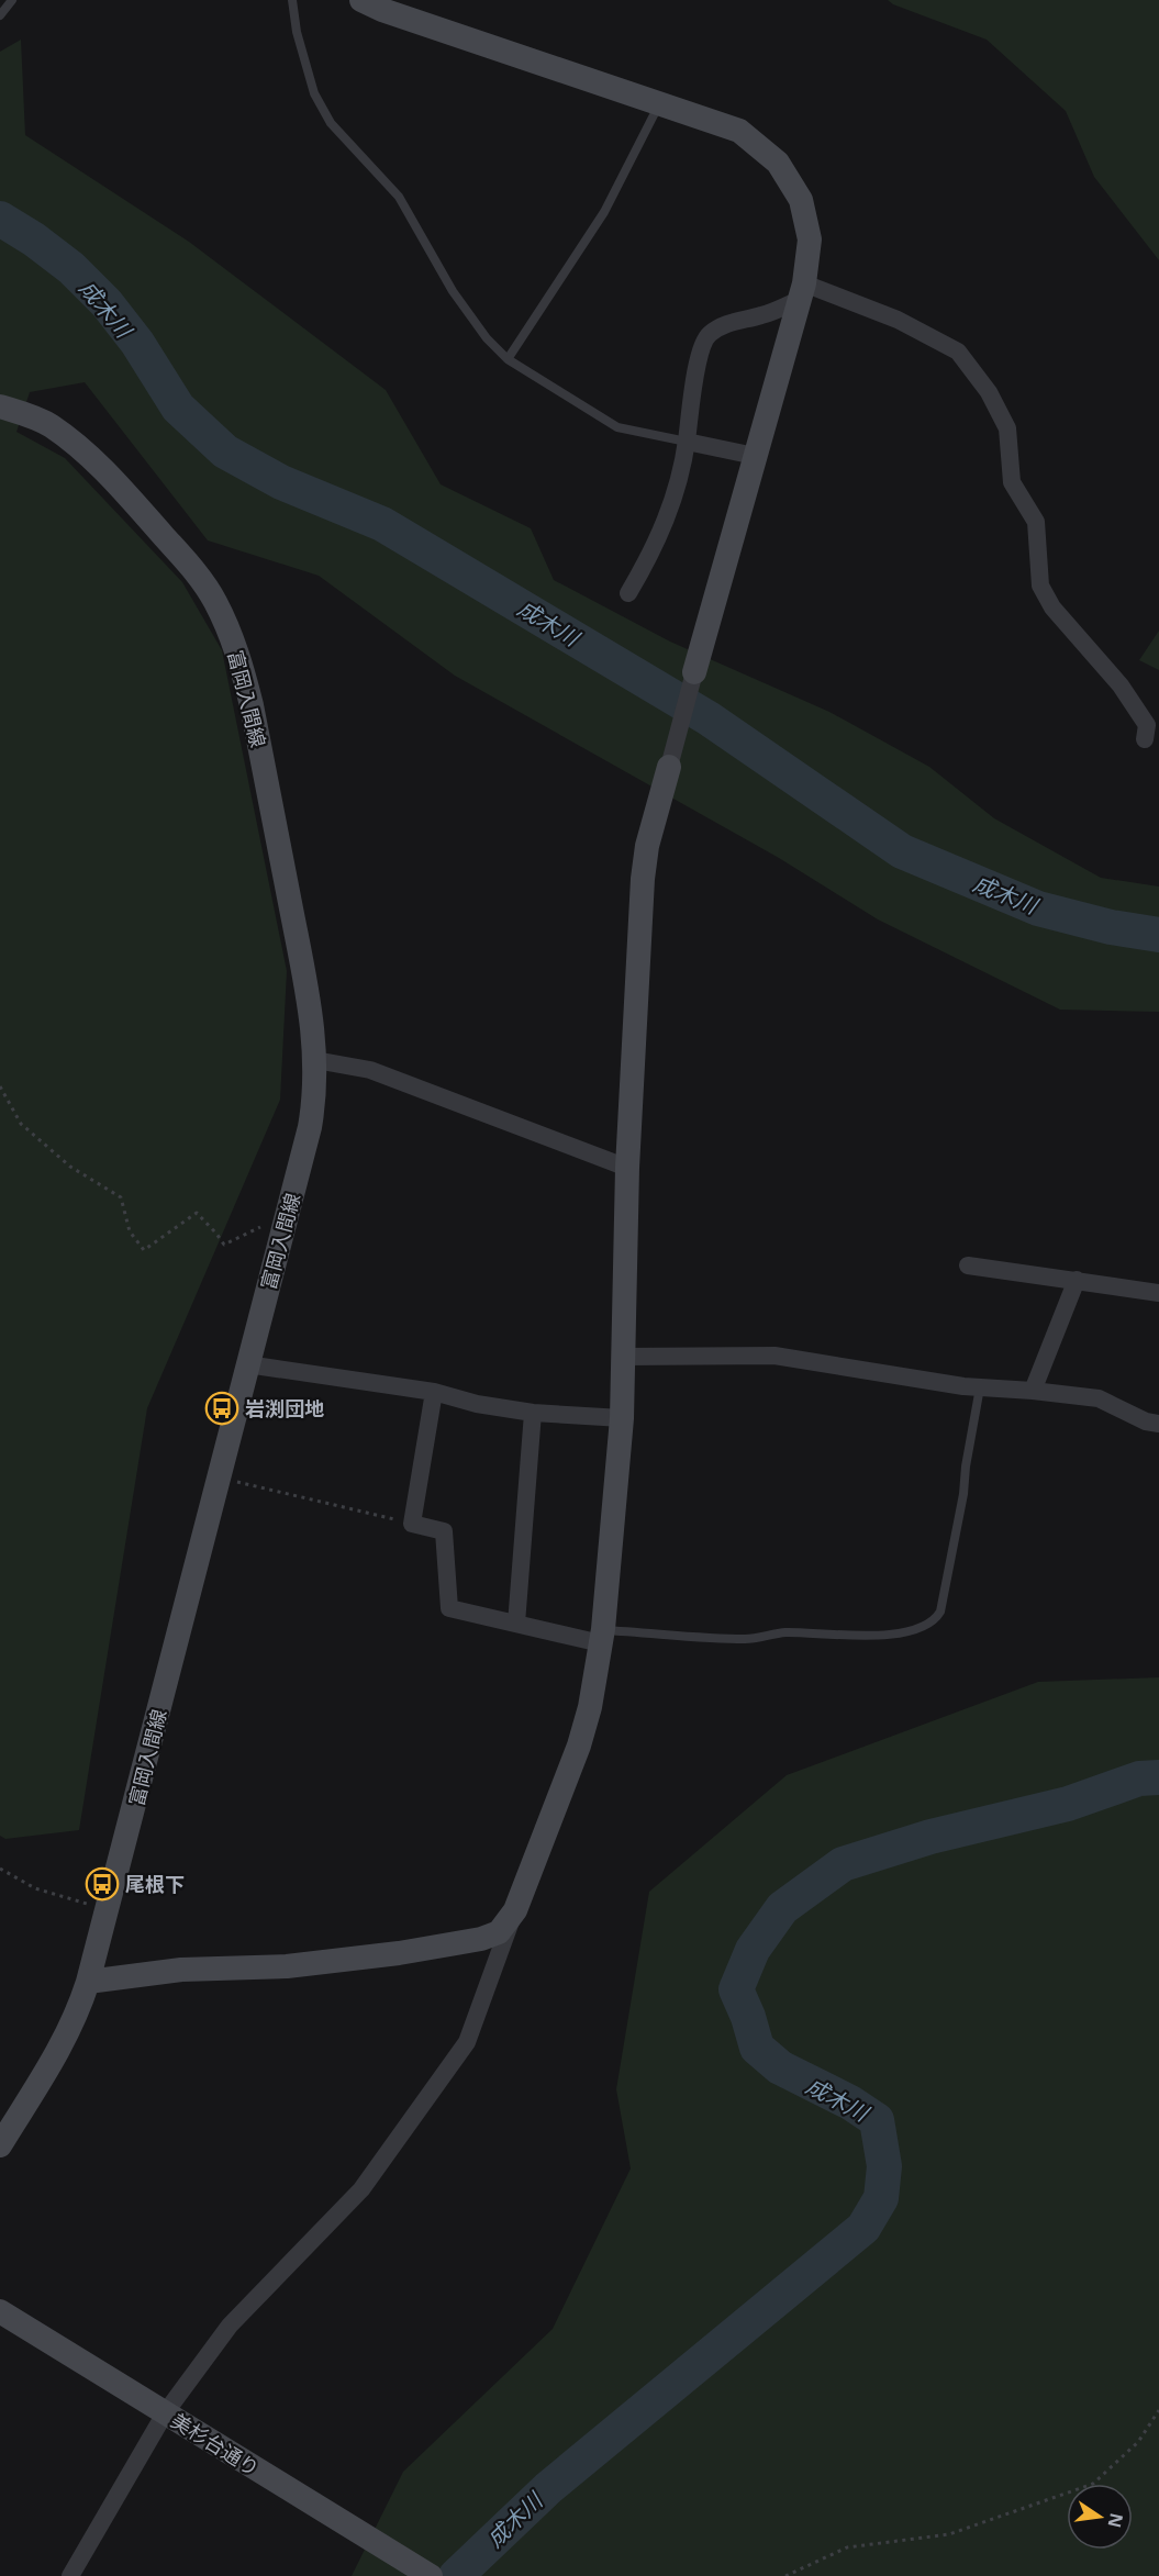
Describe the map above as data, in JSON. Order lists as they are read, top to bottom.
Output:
{
  "streets": {
    "street": ["富岡入間線", "美杉台通り"]
  },
  "water": ["成木川"],
  "places": {
    "bus stop": ["岩渕団地", "尾根下"]
  },
  "north": "right"
}
